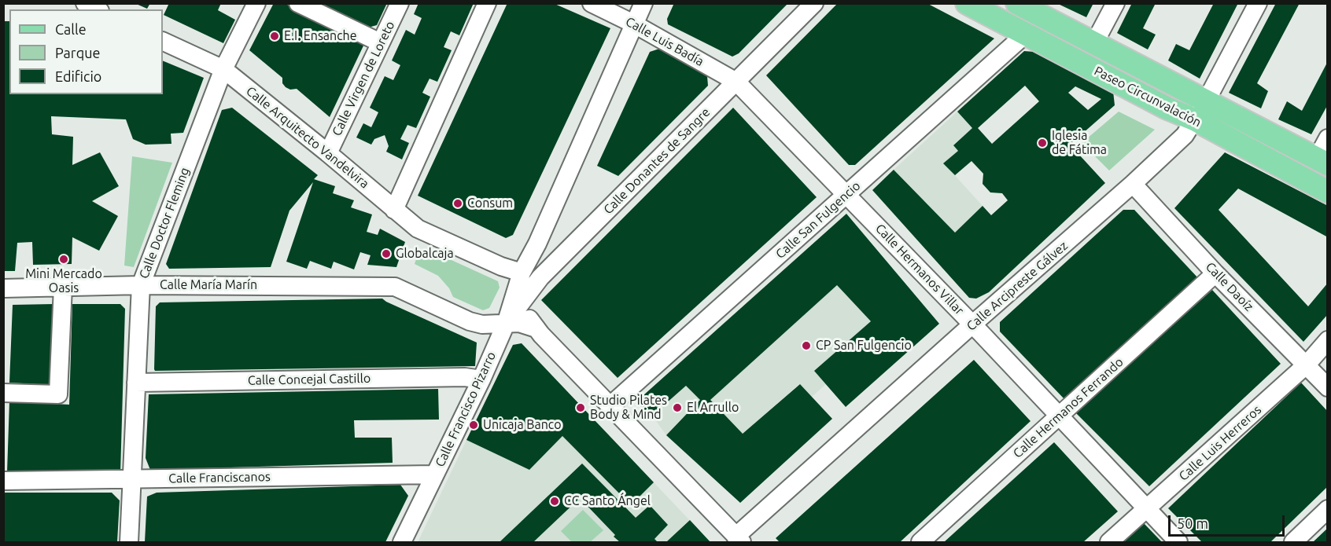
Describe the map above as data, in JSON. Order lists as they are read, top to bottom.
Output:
{
  "streets": {
    "main road": ["Paseo Circunvalación"],
    "street": [
      "Calle Luis Badía",
      "Calle Virgen de Loreto",
      "Calle Arquitecto Vandelvira",
      "Calle Donantes de Sangre",
      "Calle San Fulgencio",
      "Calle Doctor Fleming",
      "Calle Hermanos Villar",
      "Calle María Marín",
      "Calle Arcipreste Gálvez",
      "Calle Daoíz",
      "Calle Concejal Castillo",
      "Calle Hermanos Ferrando",
      "Calle Francisco Pizarro",
      "Calle Luis Herreros",
      "Calle Franciscanos"
    ]
  },
  "crossings": [
    ["Calle Luis Badía", "Calle Donantes de Sangre"],
    ["Calle Luis Badía", "Calle Hermanos Villar"],
    ["Calle Luis Badía", "Calle Francisco Pizarro"],
    ["Calle Virgen de Loreto", "Calle Arquitecto Vandelvira"],
    ["Paseo Circunvalación", "Calle San Fulgencio"],
    ["Paseo Circunvalación", "Calle Arcipreste Gálvez"],
    ["Calle Arquitecto Vandelvira", "Calle Doctor Fleming"],
    ["Calle Donantes de Sangre", "Calle Hermanos Villar"],
    ["Calle Donantes de Sangre", "Calle Francisco Pizarro"],
    ["Calle San Fulgencio", "Calle Hermanos Villar"],
    ["Calle Doctor Fleming", "Calle María Marín"],
    ["Calle Doctor Fleming", "Calle Concejal Castillo"],
    ["Calle Doctor Fleming", "Calle Franciscanos"],
    ["Calle Hermanos Villar", "Calle Arcipreste Gálvez"],
    ["Calle Hermanos Villar", "Calle Hermanos Ferrando"],
    ["Calle Hermanos Villar", "Calle Luis Herreros"],
    ["Calle María Marín", "Calle Francisco Pizarro"],
    ["Calle Arcipreste Gálvez", "Calle Daoíz"],
    ["Calle Daoíz", "Calle Hermanos Ferrando"],
    ["Calle Daoíz", "Calle Luis Herreros"],
    ["Calle Concejal Castillo", "Calle Francisco Pizarro"],
    ["Calle Francisco Pizarro", "Calle Franciscanos"]
  ],
  "places": [
    "E.I. Ensanche",
    "Iglesia de Fátima",
    "Consum",
    "Globalcaja",
    "Mini Mercado Oasis",
    "CP San Fulgencio",
    "Studio Pilates Body & Mind",
    "El Arrullo",
    "Unicaja Banco",
    "CC Santo Ángel"
  ],
  "legend": ["Calle", "Parque", "Edificio"],
  "scale_bar": "50 m"
}
